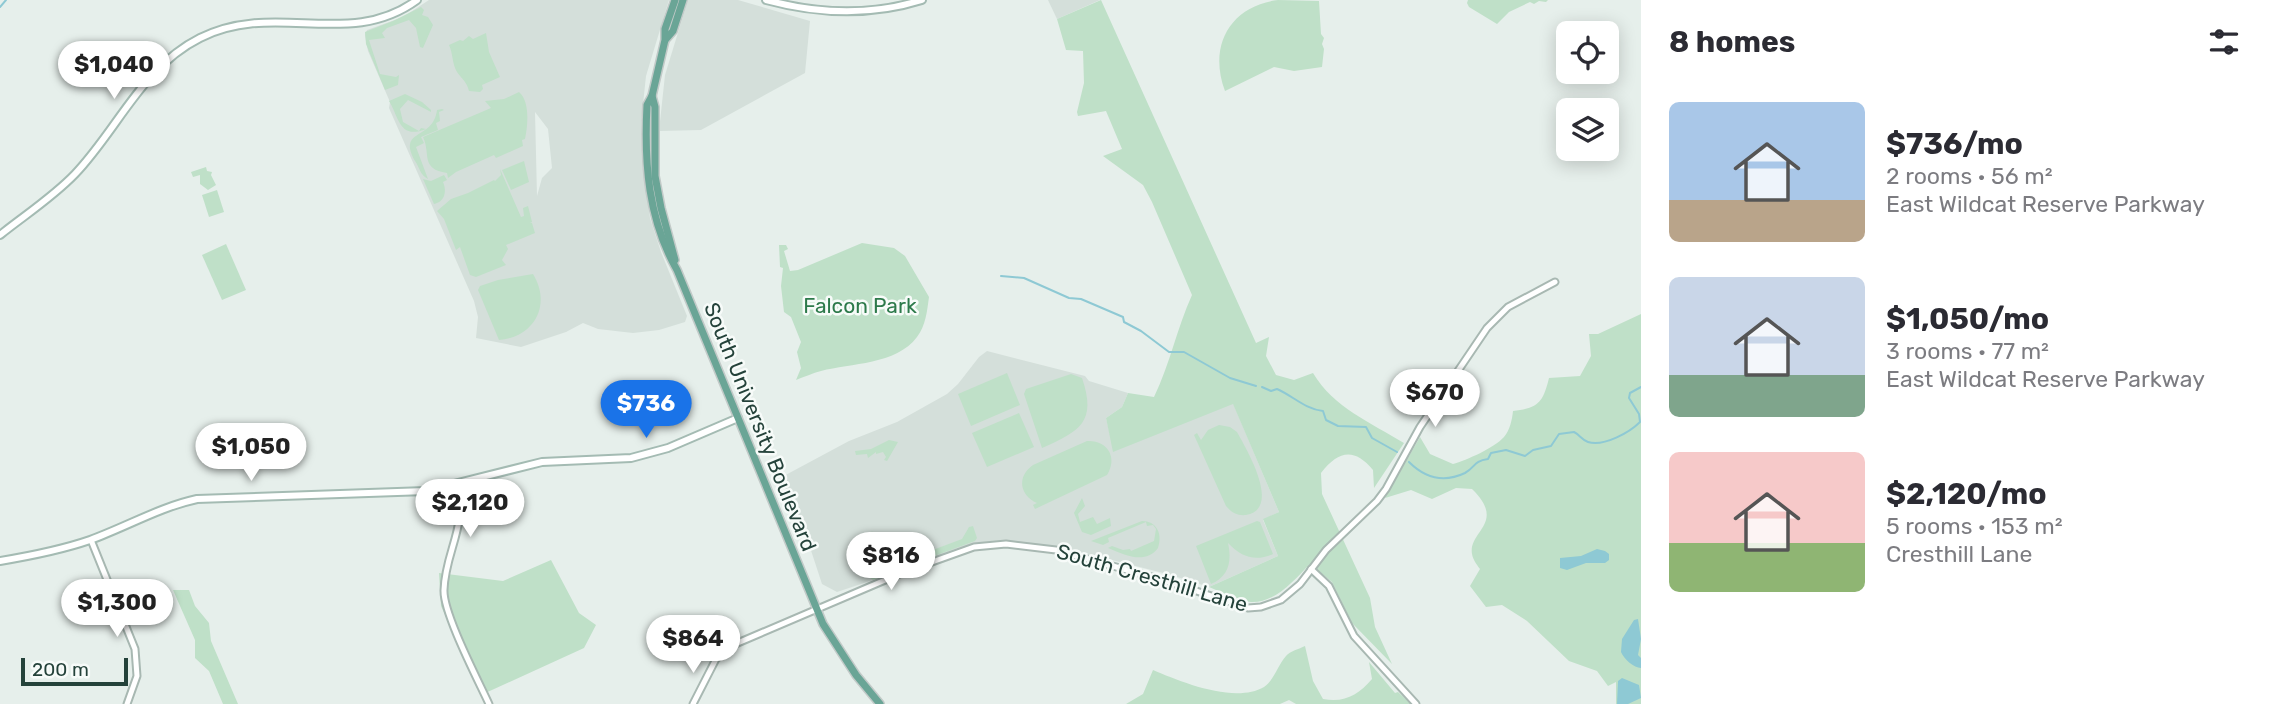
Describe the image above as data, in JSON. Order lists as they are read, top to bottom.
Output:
{
  "streets": {
    "main road": ["South University Boulevard"],
    "street": ["South Cresthill Lane"]
  },
  "crossings": [
    ["South University Boulevard", "South Cresthill Lane"]
  ],
  "parks": ["Falcon Park"],
  "scale_bar": "200 m",
  "page": {
    "heading": "8 homes",
    "price": [
      "$1,040",
      "$670",
      "$736",
      "$1,050",
      "$2,120",
      "$816",
      "$1,300",
      "$864"
    ],
    "list": [
      {
        "name": "$736/mo",
        "note": "2 rooms · 56 m² · East Wildcat Reserve Parkway"
      },
      {
        "name": "$1,050/mo",
        "note": "3 rooms · 77 m² · East Wildcat Reserve Parkway"
      },
      {
        "name": "$2,120/mo",
        "note": "5 rooms · 153 m² · Cresthill Lane"
      }
    ],
    "scale": "200 m"
  }
}
